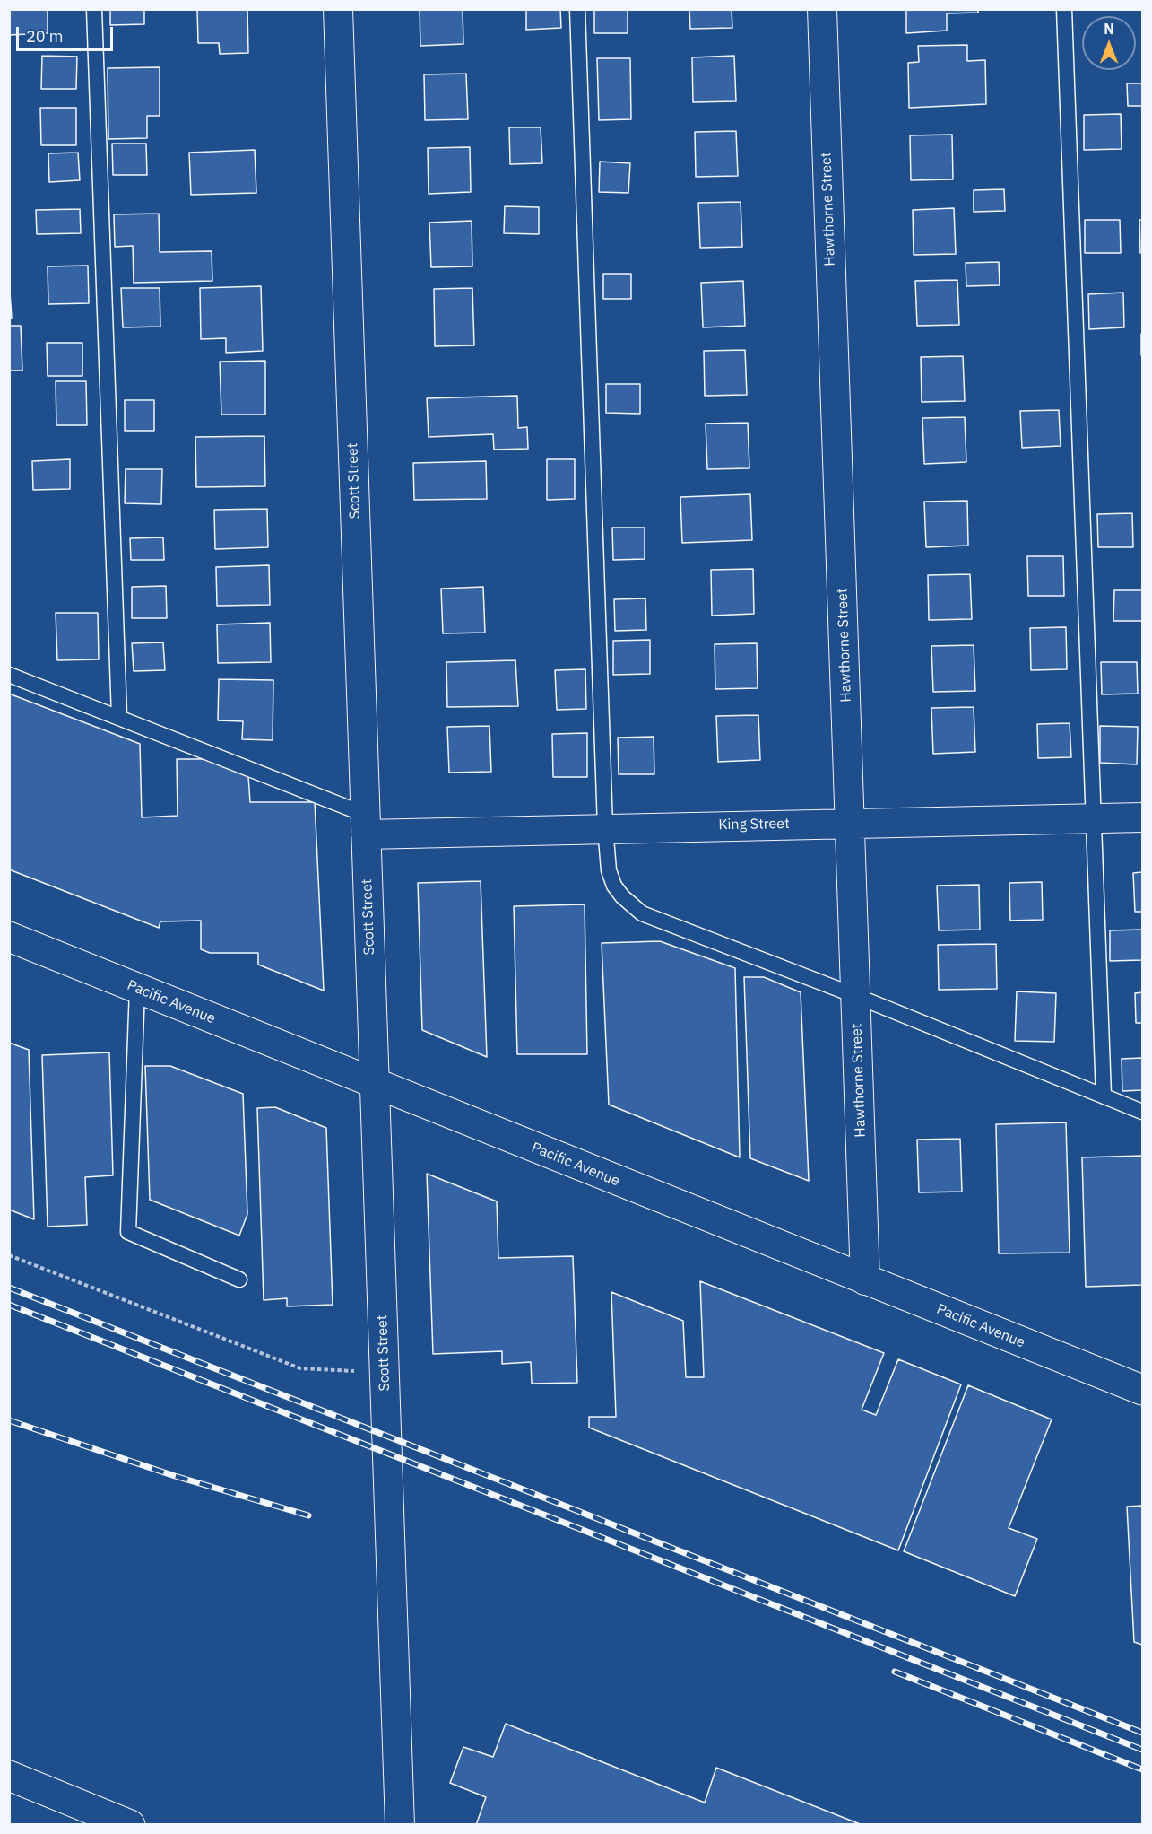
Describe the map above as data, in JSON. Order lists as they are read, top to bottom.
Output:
{
  "streets": {
    "street": [
      "Hawthorne Street",
      "Scott Street",
      "King Street",
      "Pacific Avenue"
    ]
  },
  "crossings": [
    ["Hawthorne Street", "King Street"],
    ["Hawthorne Street", "Pacific Avenue"],
    ["Scott Street", "King Street"],
    ["Scott Street", "Pacific Avenue"]
  ],
  "scale_bar": "20 m",
  "north": "top"
}
